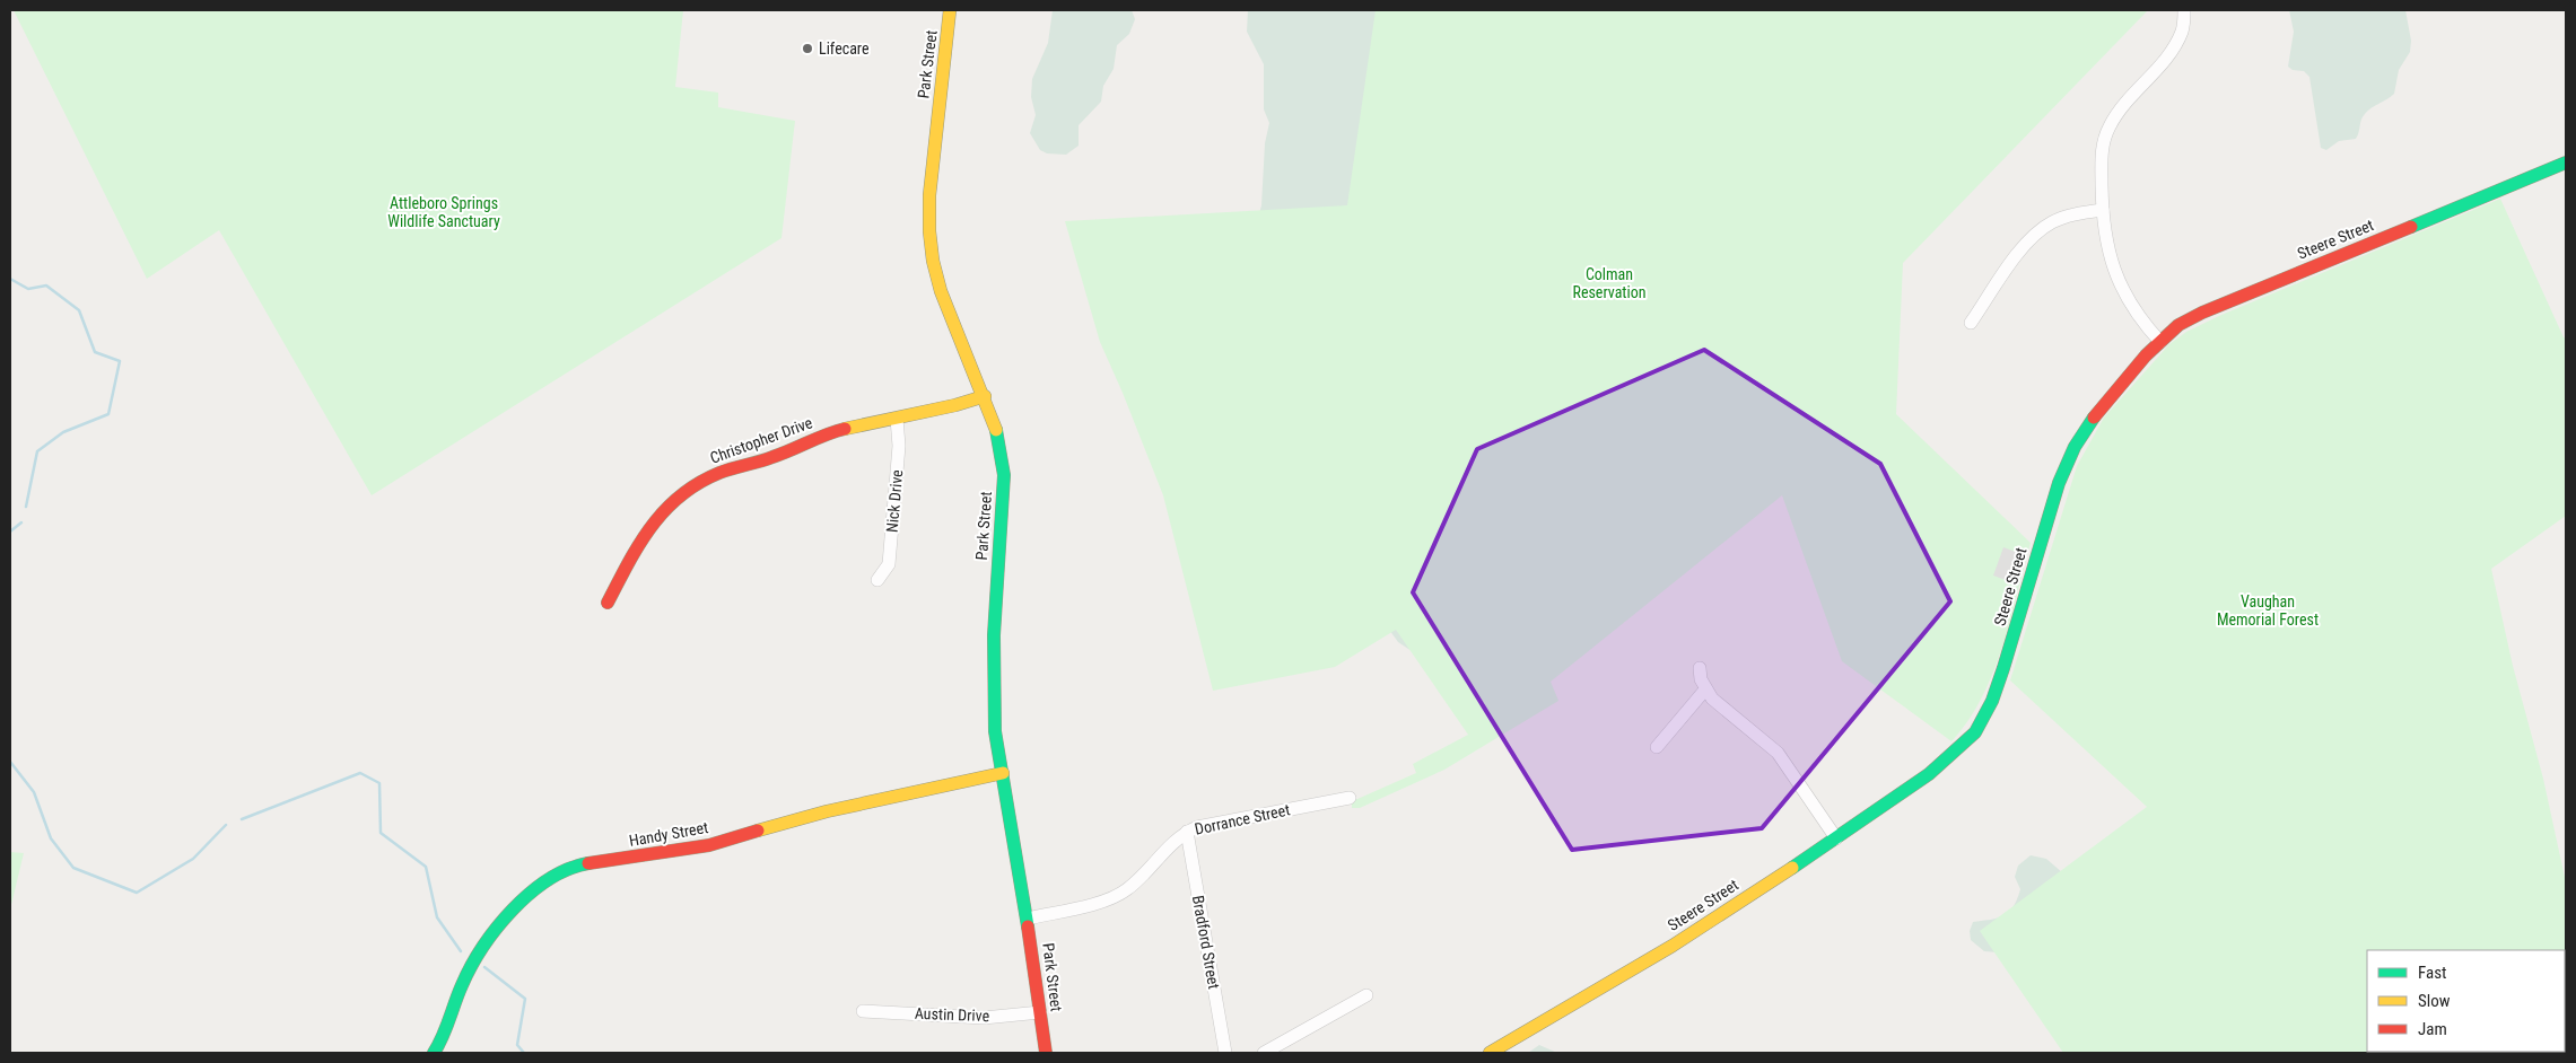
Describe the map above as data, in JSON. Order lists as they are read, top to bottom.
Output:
{
  "streets": {
    "street": [
      "Park Street",
      "Steere Street",
      "Christopher Drive",
      "Nick Drive",
      "Dorrance Street",
      "Handy Street",
      "Bradford Street",
      "Austin Drive"
    ]
  },
  "crossings": [
    ["Park Street", "Christopher Drive"],
    ["Park Street", "Dorrance Street"],
    ["Park Street", "Handy Street"],
    ["Park Street", "Austin Drive"],
    ["Christopher Drive", "Nick Drive"],
    ["Dorrance Street", "Bradford Street"]
  ],
  "parks": ["Attleboro Springs Wildlife Sanctuary", "Colman Reservation", "Vaughan Memorial Forest"],
  "places": ["Lifecare"],
  "legend": ["Fast", "Slow", "Jam"]
}
